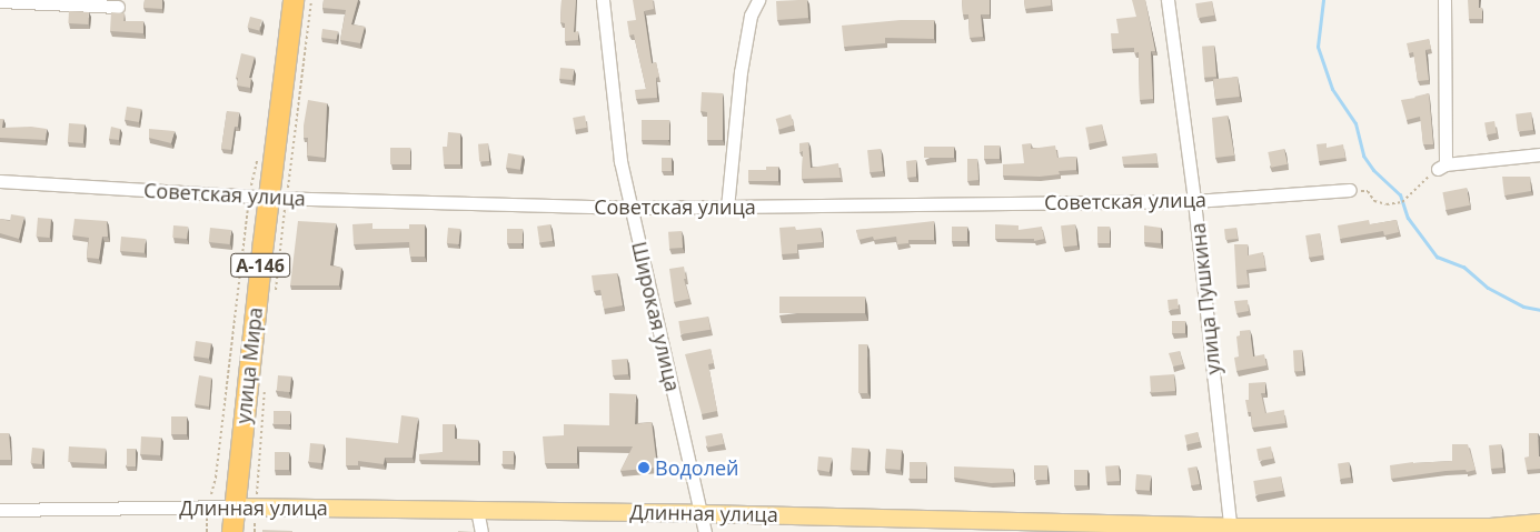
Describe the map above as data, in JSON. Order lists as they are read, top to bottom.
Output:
{
  "streets": {
    "highway": ["А-146", "улица Мира"],
    "main road": ["Длинная улица"],
    "street": ["Советская улица", "улица Пушкина", "Широкая улица"]
  },
  "crossings": [
    ["Советская улица", "улица Пушкина"],
    ["Советская улица", "Широкая улица"],
    ["Советская улица", "улица Мира"],
    ["улица Пушкина", "Длинная улица"],
    ["Широкая улица", "Длинная улица"],
    ["улица Мира", "Длинная улица"]
  ],
  "places": ["Водолей"]
}
